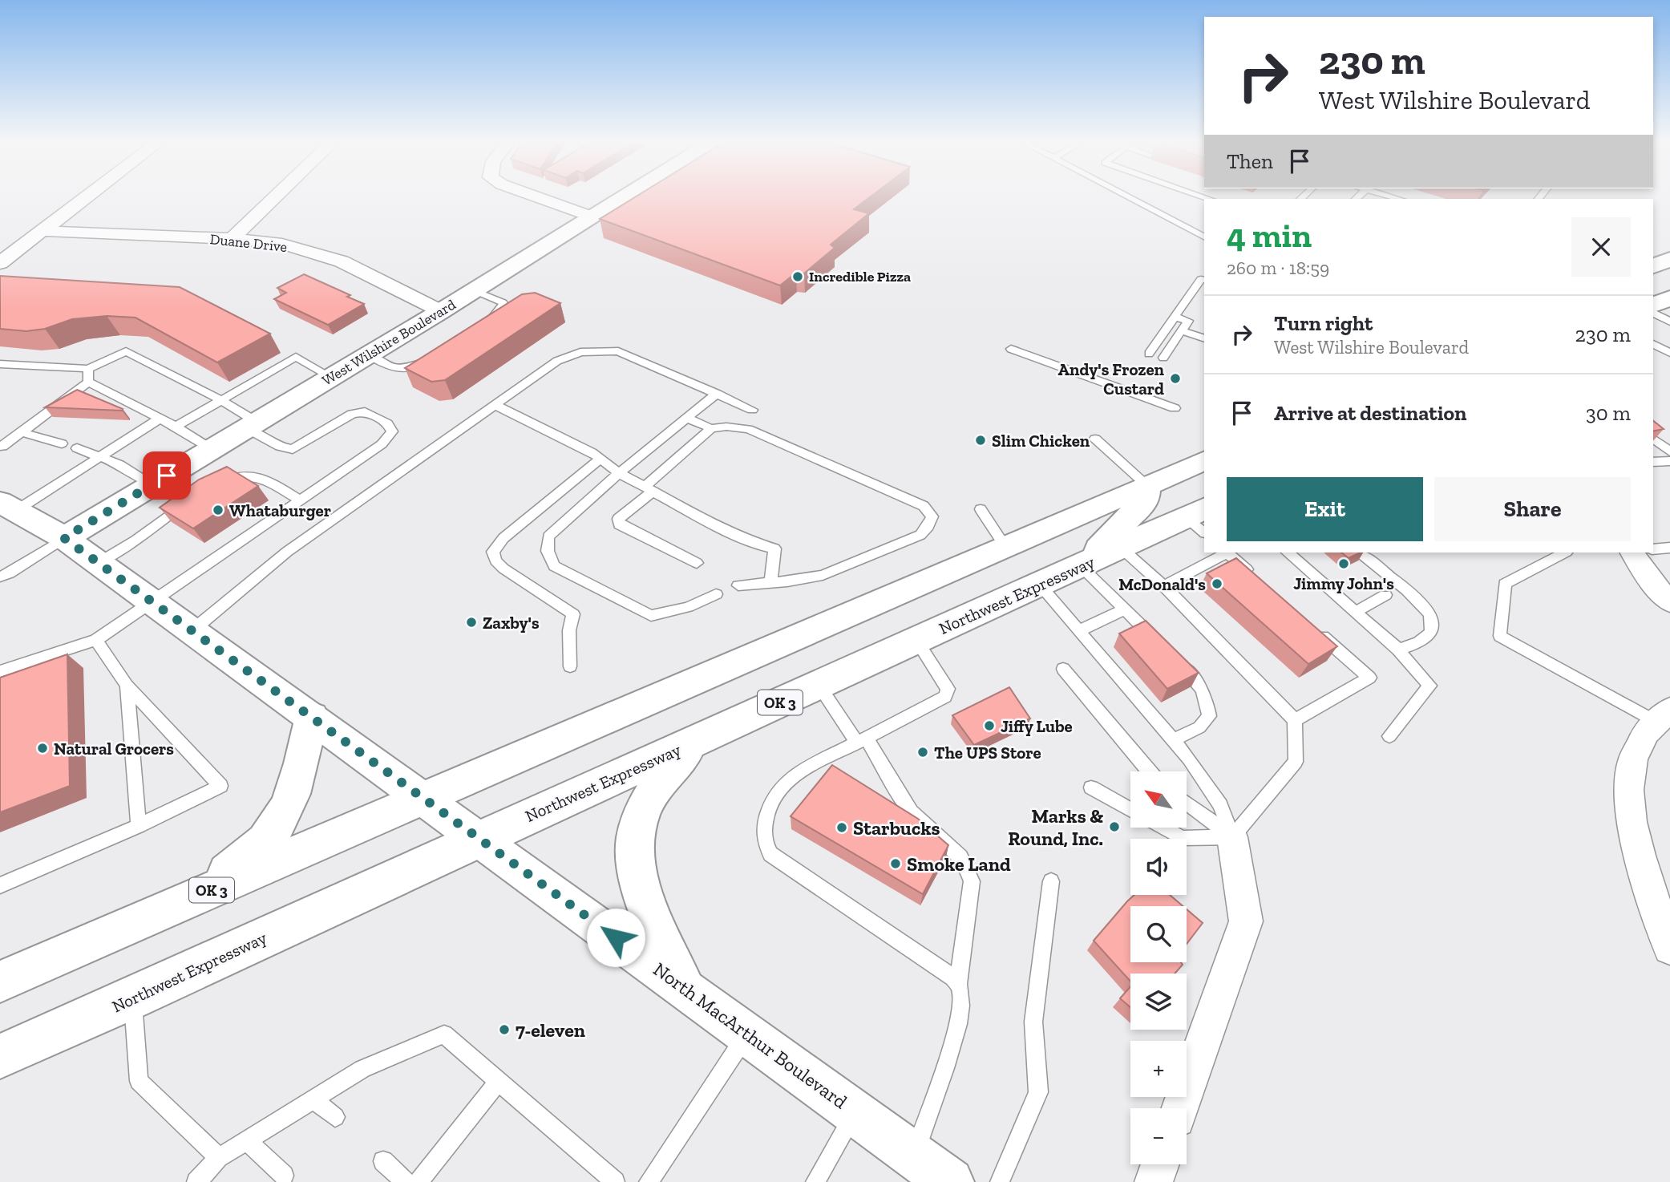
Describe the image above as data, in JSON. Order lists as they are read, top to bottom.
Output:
{
  "streets": {
    "main road": [
      "West Wilshire Boulevard",
      "Northwest Expressway",
      "OK 3",
      "North MacArthur Boulevard"
    ],
    "street": ["Duane Drive"]
  },
  "crossings": [
    ["Duane Drive", "West Wilshire Boulevard"],
    ["West Wilshire Boulevard", "North MacArthur Boulevard"],
    ["Northwest Expressway", "North MacArthur Boulevard"],
    ["OK 3", "North MacArthur Boulevard"]
  ],
  "places": [
    "Incredible Pizza",
    "Andy's Frozen Custard",
    "Slim Chicken",
    "Whataburger",
    "Jimmy John's",
    "McDonald's",
    "Zaxby's",
    "Jiffy Lube",
    "Natural Grocers",
    "The UPS Store",
    "Marks & Round, Inc.",
    "Starbucks",
    "Smoke Land",
    "7-eleven"
  ],
  "north": "top left",
  "page": {
    "turn": ["230 m", "West Wilshire Boulevard"],
    "then": "Then",
    "heading": ["4 min", "260 m · 18:59"],
    "list": [
      {
        "name": "Turn right",
        "note": "West Wilshire Boulevard",
        "value": "230 m"
      },
      {
        "name": "Arrive at destination",
        "value": "30 m"
      }
    ],
    "buttons": ["Exit", "Share"],
    "map_buttons": ["+", "−"]
  }
}
